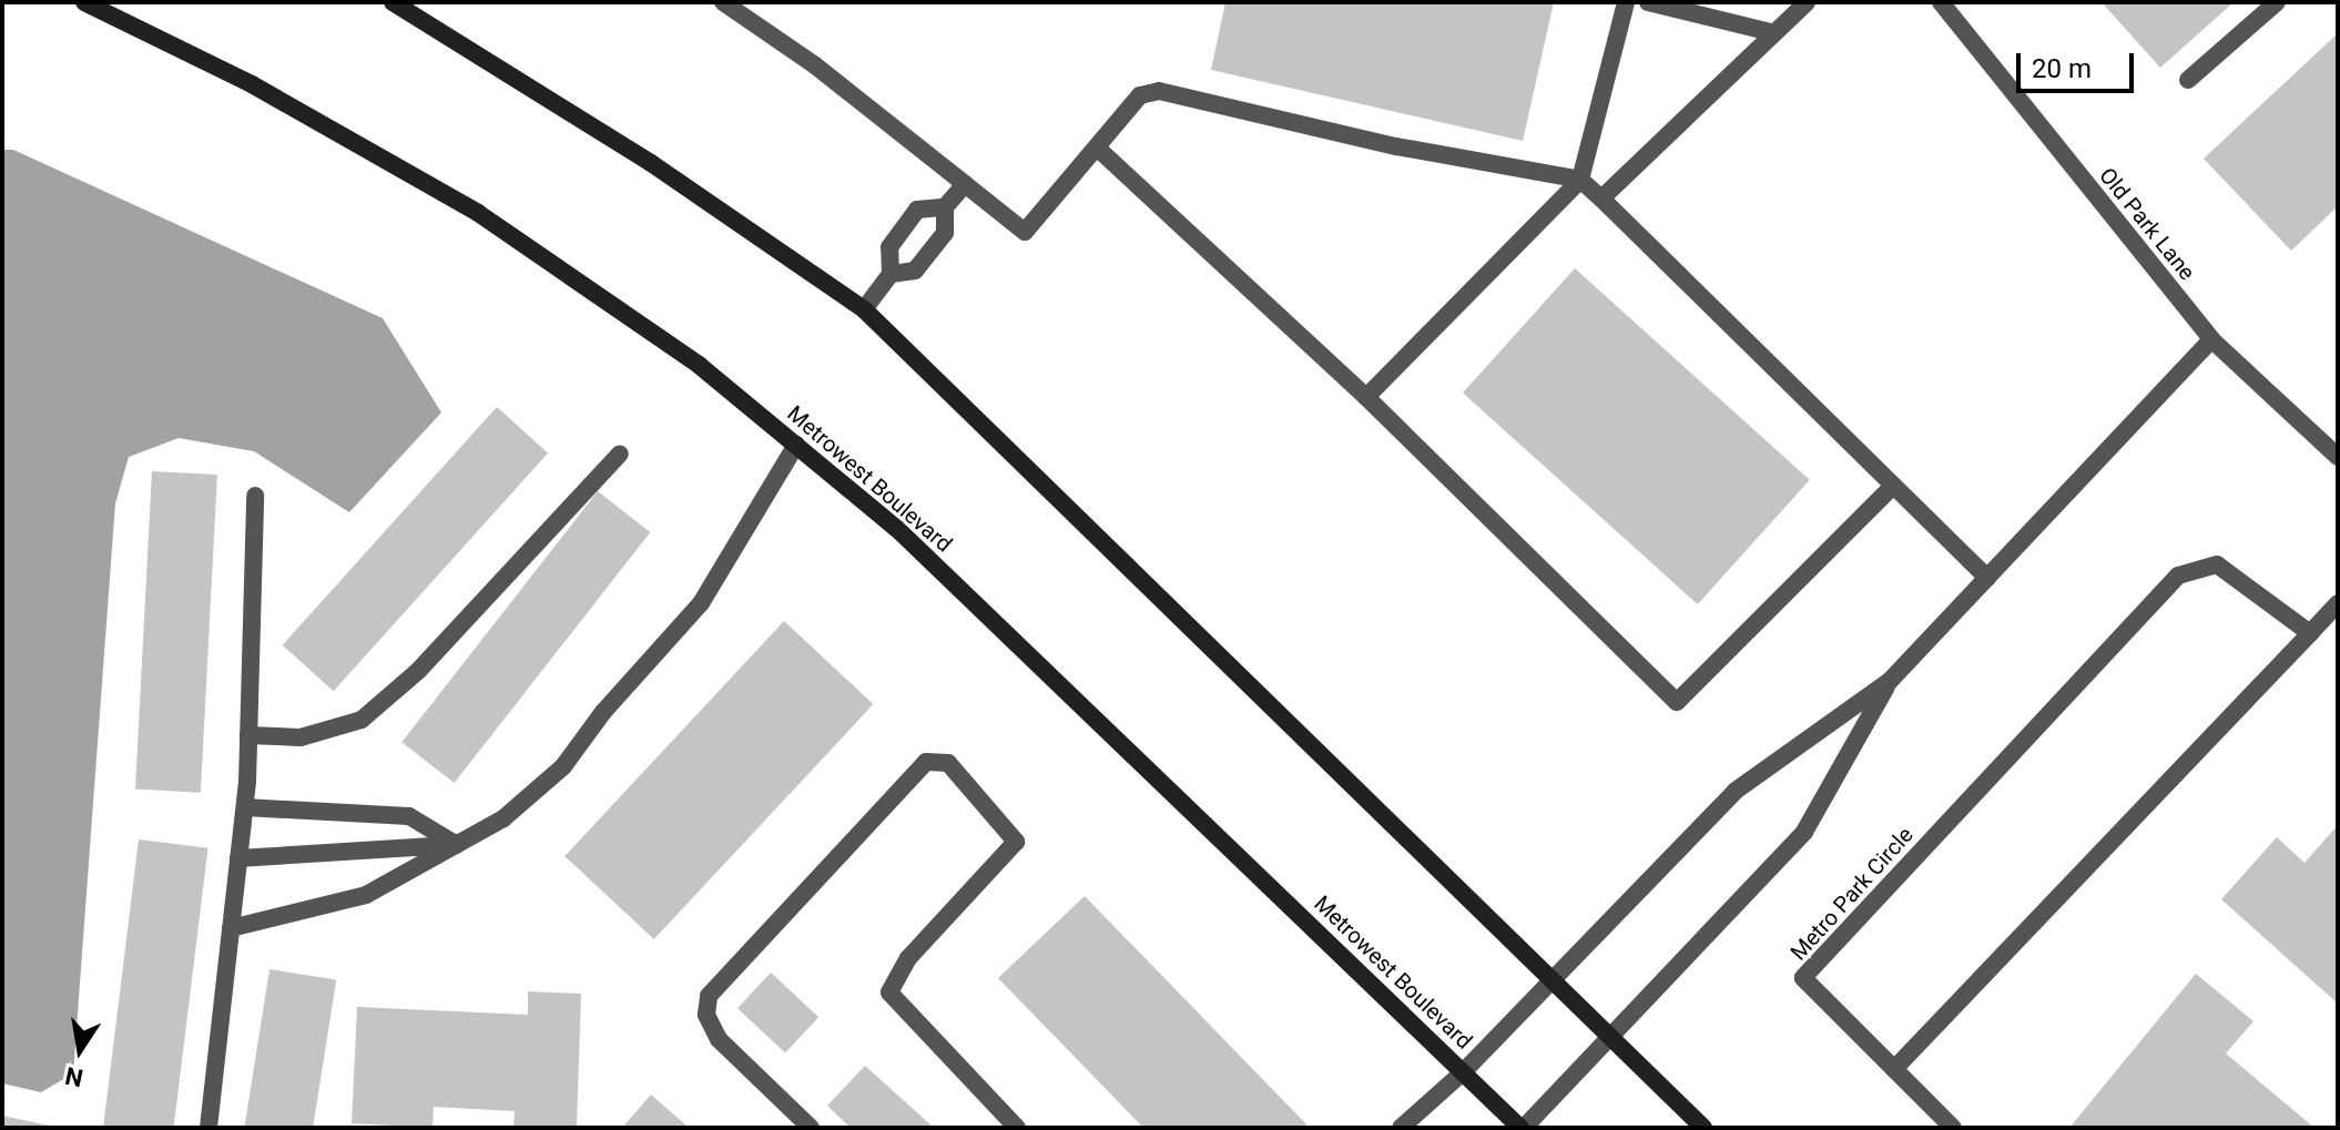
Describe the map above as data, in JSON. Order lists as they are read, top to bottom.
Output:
{
  "streets": {
    "street": ["Old Park Lane", "Metrowest Boulevard", "Metro Park Circle"]
  },
  "scale_bar": "20 m",
  "north": "bottom"
}
